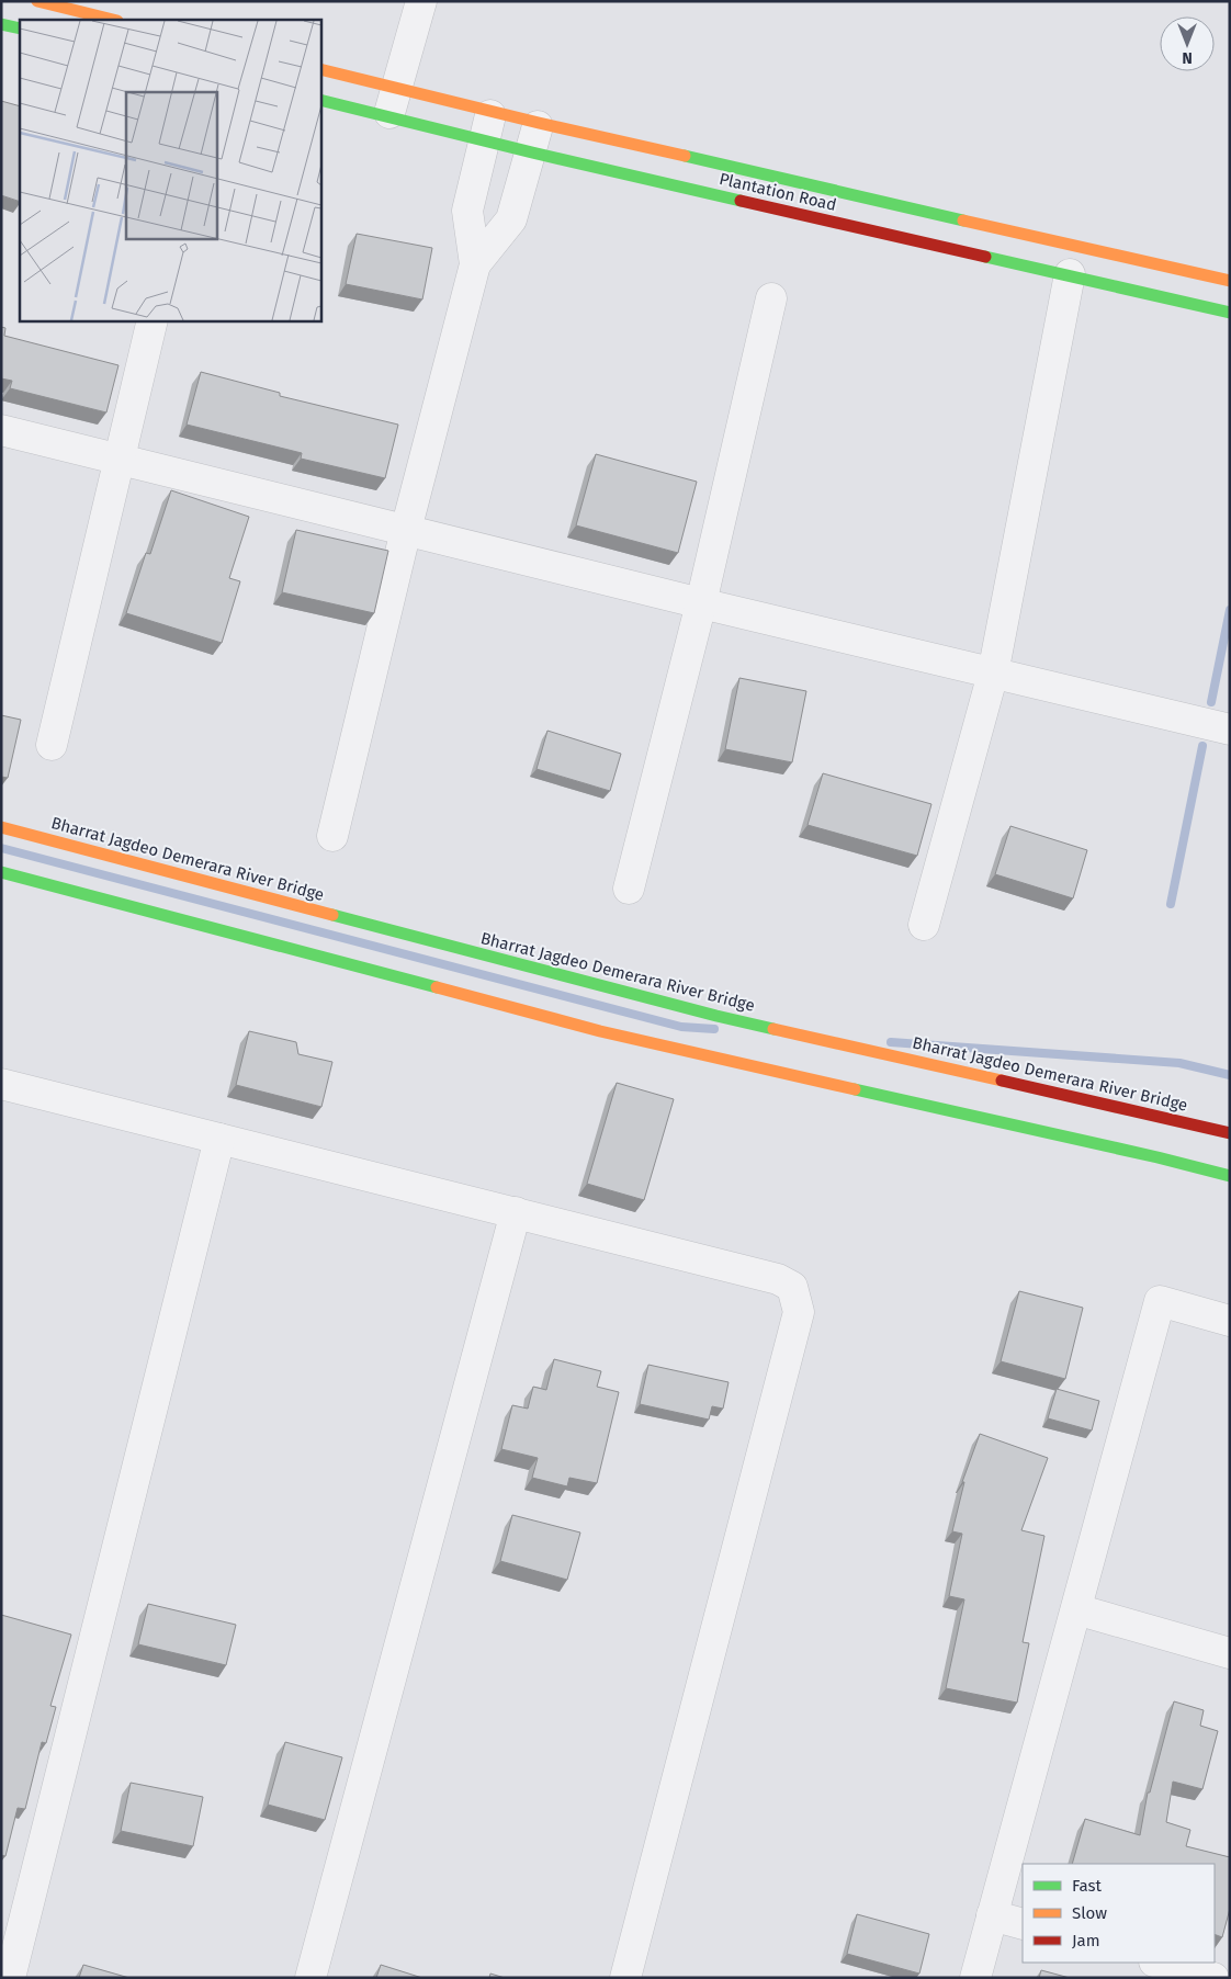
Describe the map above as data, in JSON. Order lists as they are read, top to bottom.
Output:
{
  "streets": {
    "main road": ["Plantation Road", "Bharrat Jagdeo Demerara River Bridge"]
  },
  "legend": ["Fast", "Slow", "Jam"],
  "north": "bottom"
}
